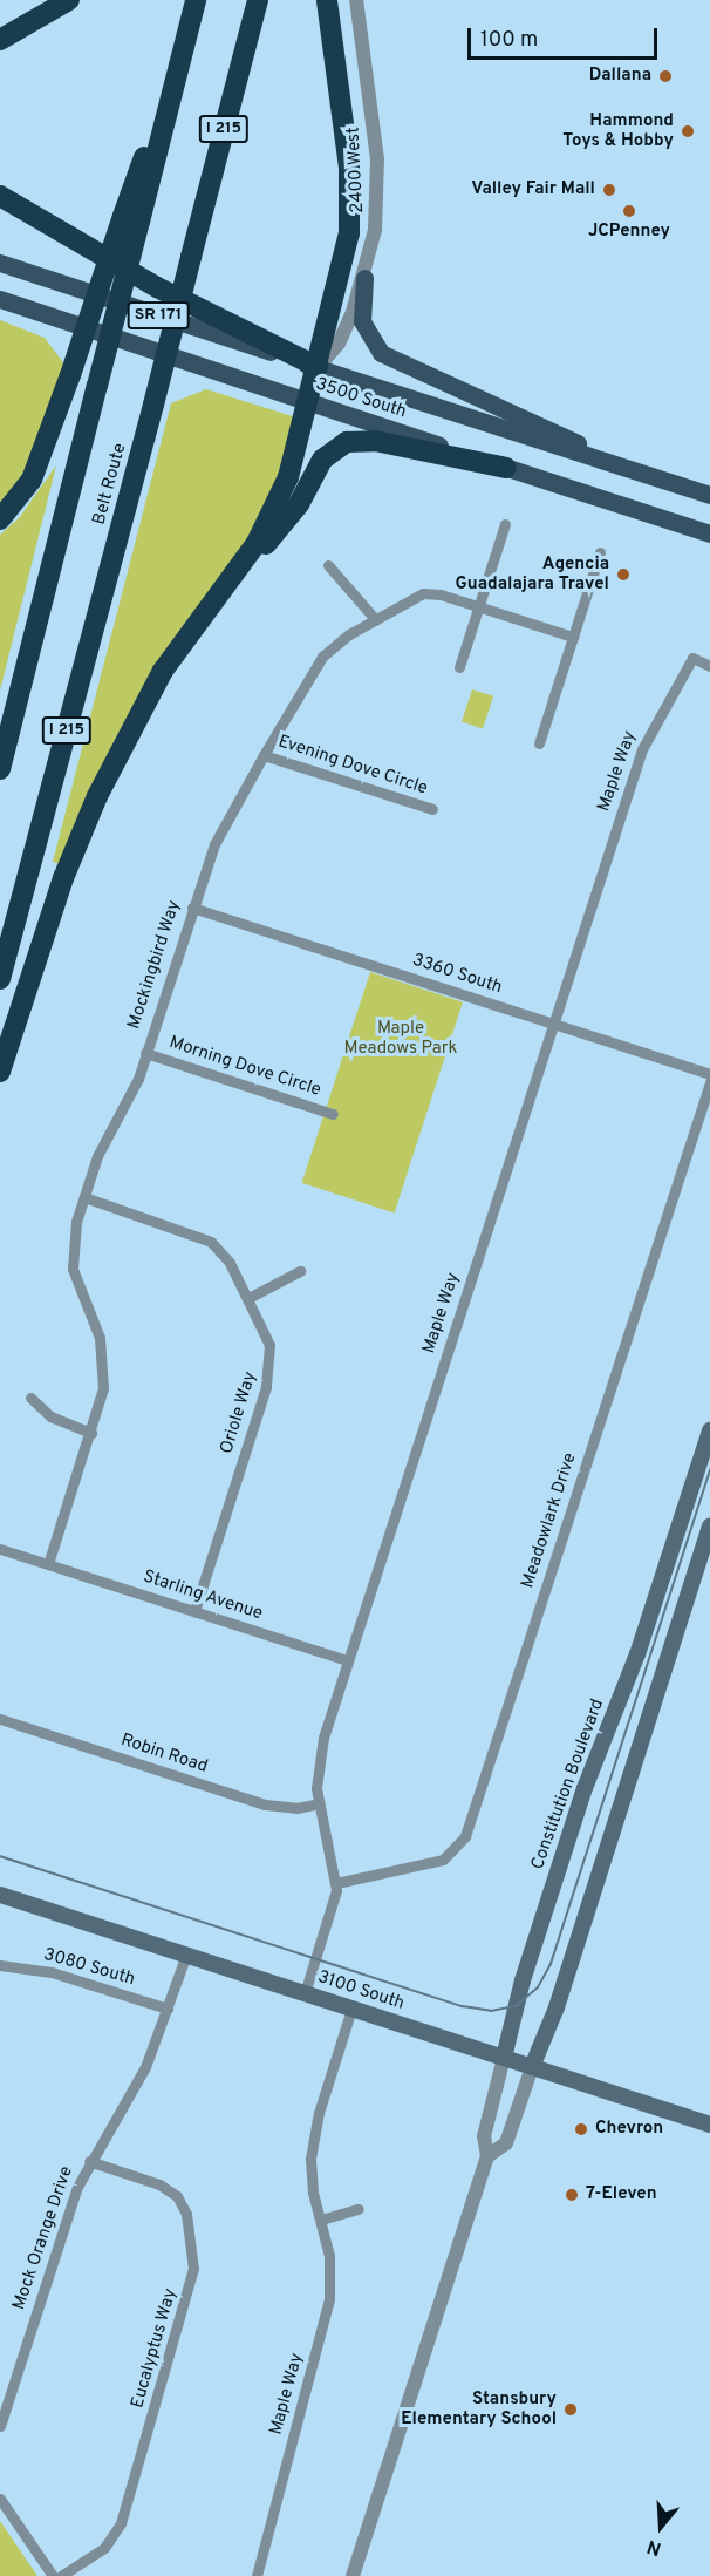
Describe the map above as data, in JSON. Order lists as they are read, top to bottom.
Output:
{
  "streets": {
    "highway": ["I 215", "Belt Route"],
    "main road": [
      "SR 171",
      "3500 South",
      "Constitution Boulevard",
      "3100 South"
    ],
    "street": [
      "2400 West",
      "Evening Dove Circle",
      "Maple Way",
      "Mockingbird Way",
      "3360 South",
      "Morning Dove Circle",
      "Oriole Way",
      "Meadowlark Drive",
      "Starling Avenue",
      "Robin Road",
      "3080 South",
      "Mock Orange Drive",
      "Eucalyptus Way"
    ]
  },
  "crossings": [
    ["2400 West", "3500 South"],
    ["Evening Dove Circle", "Mockingbird Way"],
    ["Maple Way", "3360 South"],
    ["Maple Way", "Meadowlark Drive"],
    ["Maple Way", "Starling Avenue"],
    ["Maple Way", "Robin Road"],
    ["Maple Way", "3100 South"],
    ["Mockingbird Way", "3360 South"],
    ["Mockingbird Way", "Morning Dove Circle"],
    ["Mockingbird Way", "Oriole Way"],
    ["Mockingbird Way", "Starling Avenue"],
    ["Oriole Way", "Starling Avenue"],
    ["Constitution Boulevard", "3100 South"],
    ["3080 South", "Mock Orange Drive"],
    ["3100 South", "Mock Orange Drive"],
    ["Mock Orange Drive", "Eucalyptus Way"]
  ],
  "parks": ["Maple Meadows Park"],
  "places": [
    "Dallana",
    "Hammond Toys & Hobby",
    "Valley Fair Mall",
    "JCPenney",
    "Agencia Guadalajara Travel",
    "Chevron",
    "7-Eleven",
    "Stansbury Elementary School"
  ],
  "scale_bar": "100 m",
  "north": "bottom"
}
